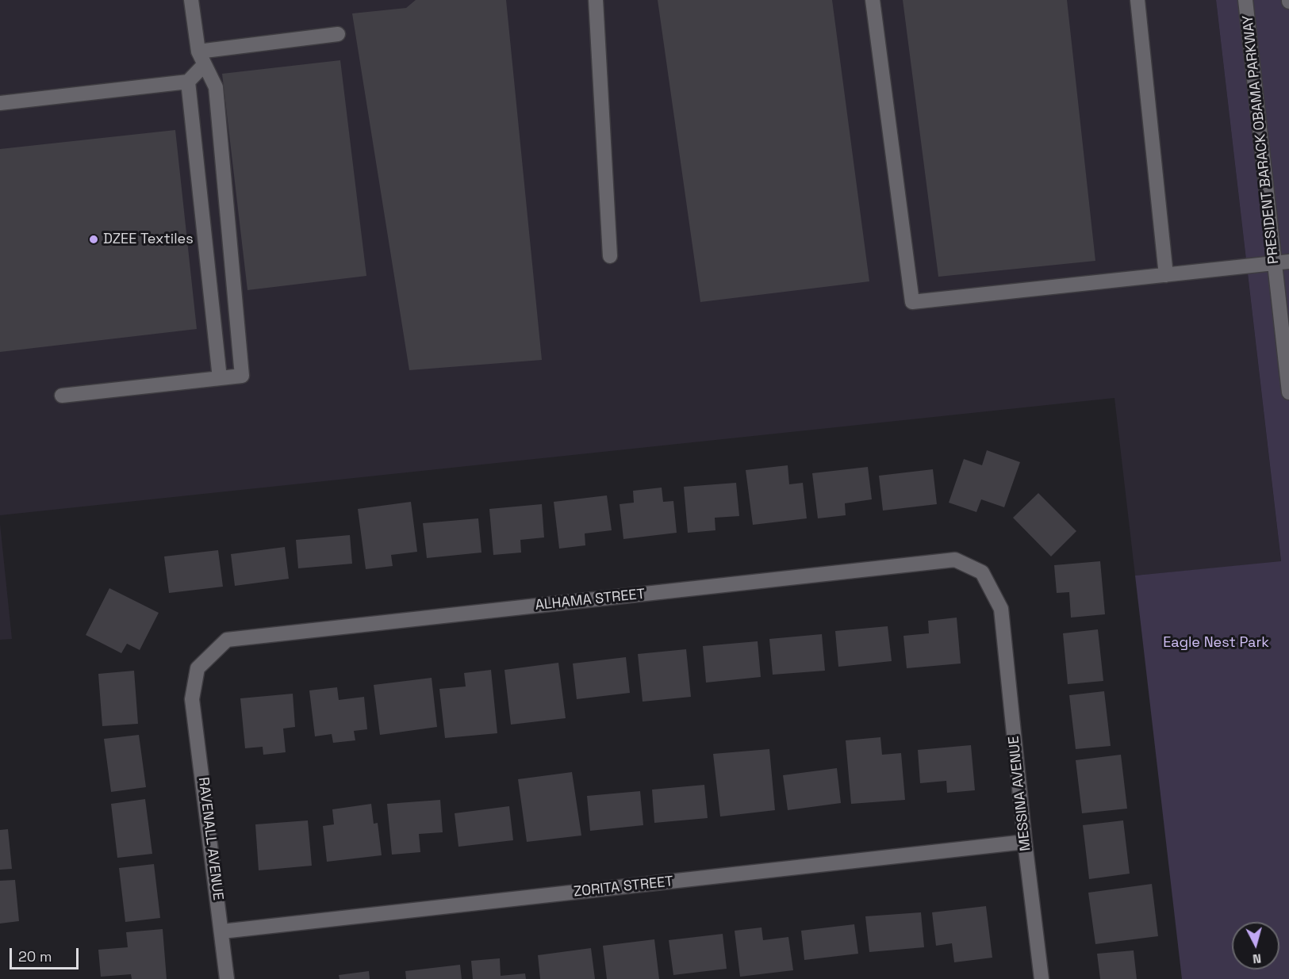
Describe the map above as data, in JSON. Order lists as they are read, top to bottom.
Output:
{
  "streets": {
    "street": [
      "PRESIDENT BARACK OBAMA PARKWAY",
      "ALHAMA STREET",
      "MESSINA AVENUE",
      "RAVENALL AVENUE",
      "ZORITA STREET"
    ]
  },
  "crossings": [
    ["ALHAMA STREET", "MESSINA AVENUE"],
    ["ALHAMA STREET", "RAVENALL AVENUE"],
    ["MESSINA AVENUE", "ZORITA STREET"],
    ["RAVENALL AVENUE", "ZORITA STREET"]
  ],
  "parks": ["Eagle Nest Park"],
  "places": ["DZEE Textiles"],
  "scale_bar": "20 m",
  "north": "bottom"
}
